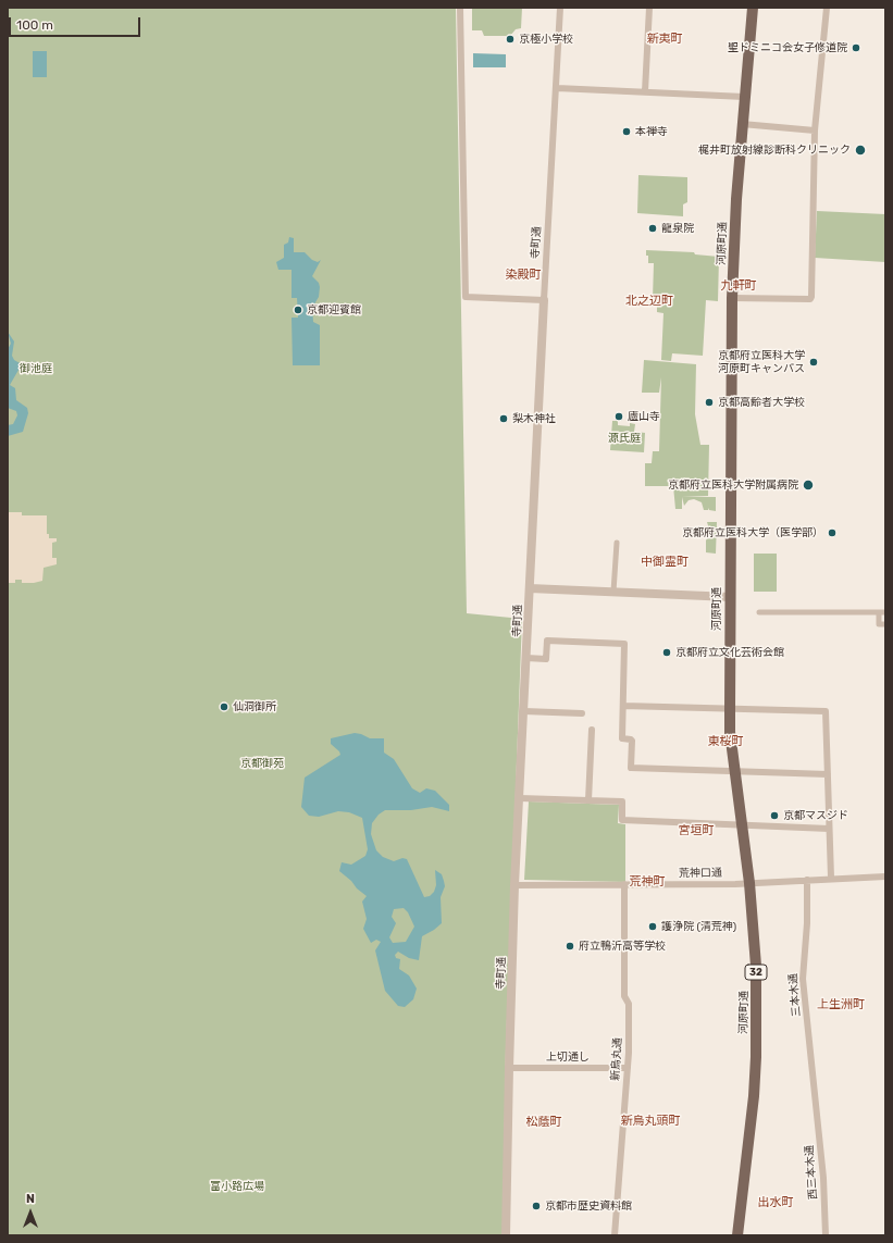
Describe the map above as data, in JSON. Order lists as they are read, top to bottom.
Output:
{
  "streets": {
    "main road": ["河原町通", "32"],
    "street": [
      "寺町通",
      "荒神口通",
      "三本木通",
      "上切通し",
      "新烏丸通",
      "西三本木通"
    ]
  },
  "crossings": [
    ["寺町通", "荒神口通"],
    ["寺町通", "上切通し"],
    ["河原町通", "荒神口通"],
    ["荒神口通", "三本木通"],
    ["荒神口通", "新烏丸通"],
    ["三本木通", "西三本木通"],
    ["上切通し", "新烏丸通"]
  ],
  "districts": [
    "新夷町",
    "染殿町",
    "九軒町",
    "北之辺町",
    "中御霊町",
    "東桜町",
    "宮垣町",
    "荒神町",
    "上生洲町",
    "新烏丸頭町",
    "松蔭町",
    "出水町"
  ],
  "parks": [
    "御池庭",
    "源氏庭",
    "京都御苑",
    "富小路広場"
  ],
  "places": [
    "京極小学校",
    "聖ドミニコ会女子修道院",
    "本禅寺",
    "梶井町放射線診断科クリニック",
    "龍泉院",
    "京都迎賓館",
    "京都府立医科大学 河原町キャンパス",
    "京都高齢者大学校",
    "廬山寺",
    "梨木神社",
    "京都府立医科大学附属病院",
    "京都府立医科大学（医学部）",
    "京都府立文化芸術会館",
    "仙洞御所",
    "京都マスジド",
    "護浄院 (清荒神)",
    "府立鴨沂高等学校",
    "京都市歴史資料館"
  ],
  "scale_bar": "100 m",
  "north": "top"
}
